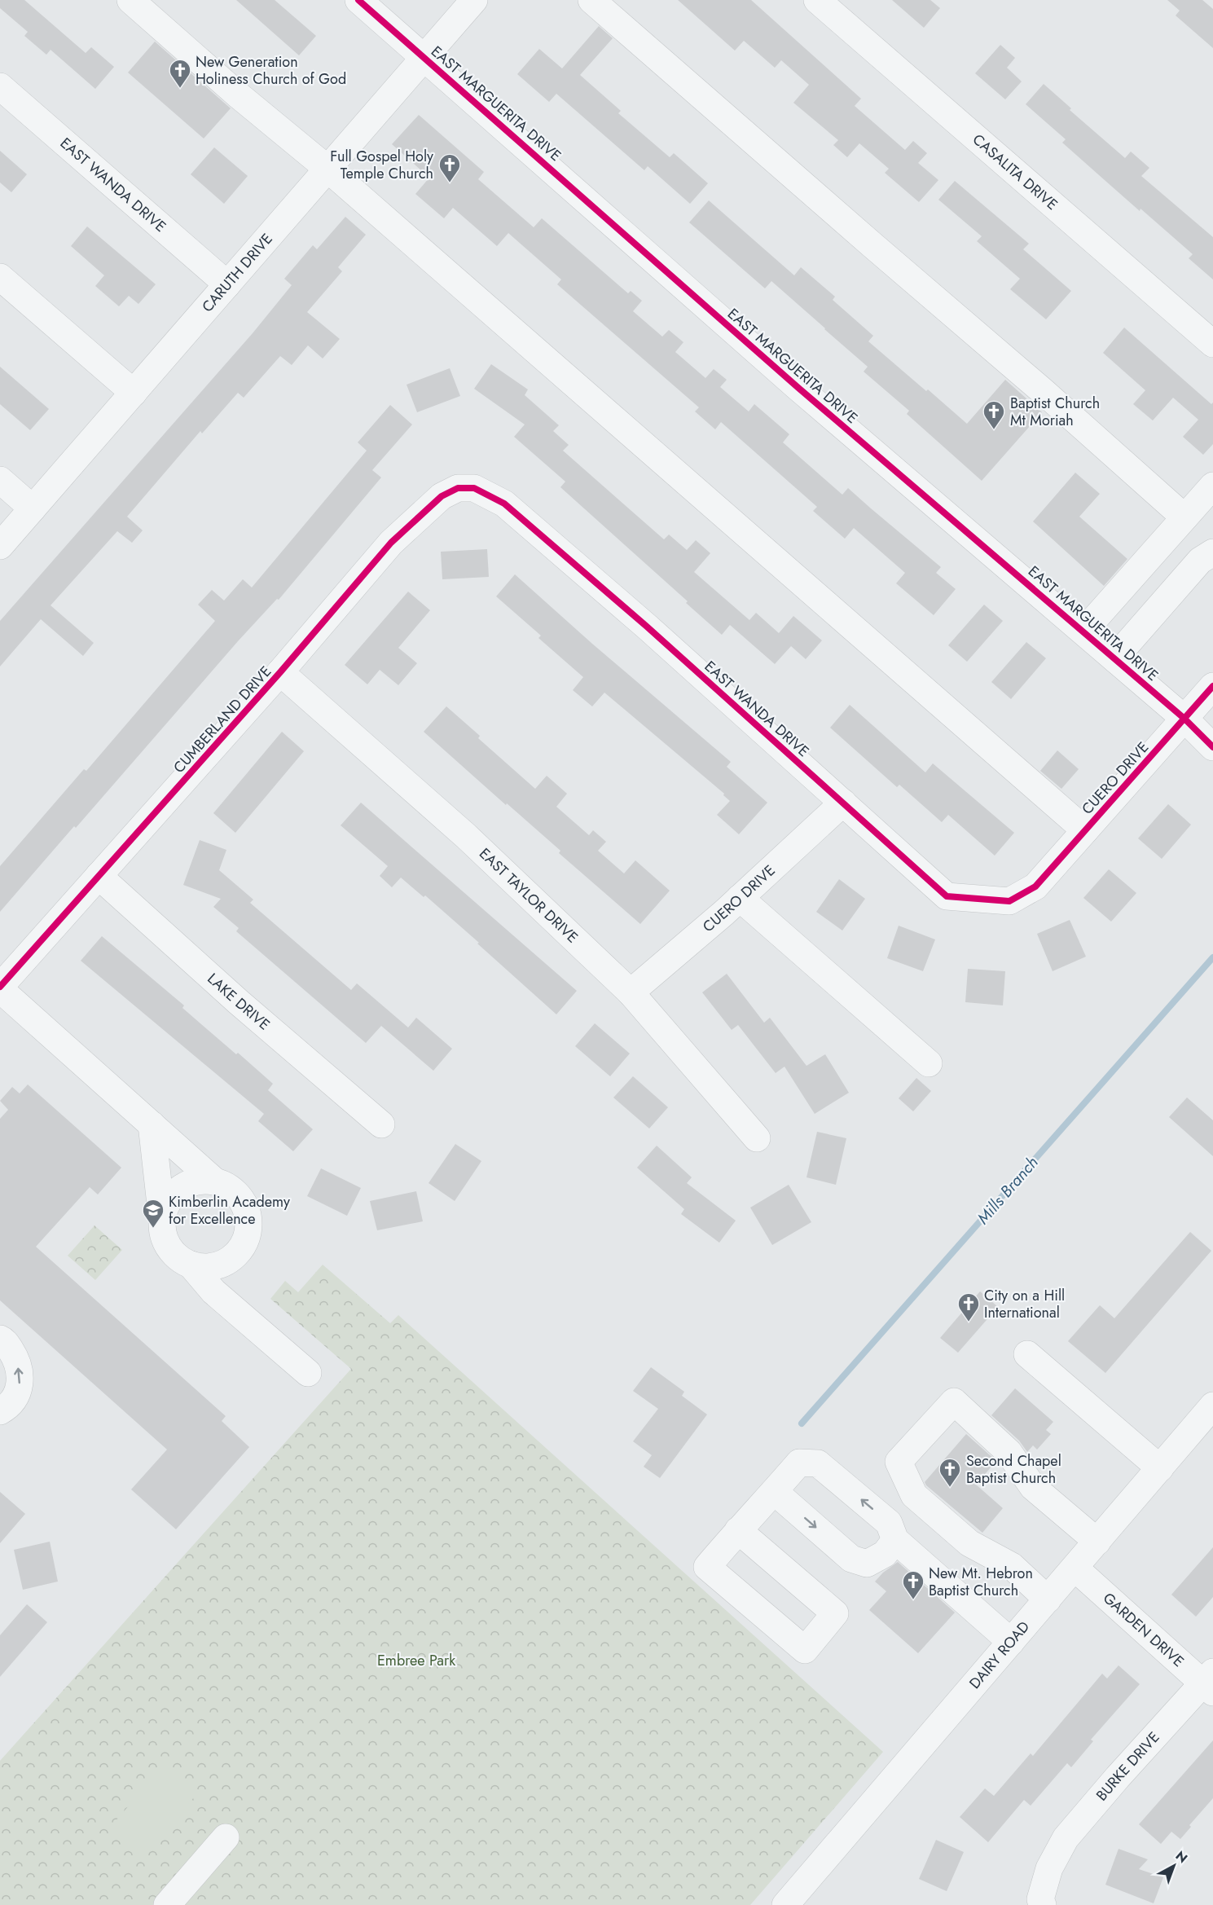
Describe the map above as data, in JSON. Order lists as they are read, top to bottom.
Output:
{
  "streets": {
    "street": [
      "EAST MARGUERITA DRIVE",
      "CASALITA DRIVE",
      "EAST WANDA DRIVE",
      "CARUTH DRIVE",
      "CUMBERLAND DRIVE",
      "CUERO DRIVE",
      "EAST TAYLOR DRIVE",
      "LAKE DRIVE",
      "GARDEN DRIVE",
      "DAIRY ROAD",
      "BURKE DRIVE"
    ]
  },
  "crossings": [
    ["EAST MARGUERITA DRIVE", "CARUTH DRIVE"],
    ["EAST MARGUERITA DRIVE", "CUERO DRIVE"],
    ["EAST WANDA DRIVE", "CARUTH DRIVE"],
    ["EAST WANDA DRIVE", "CUMBERLAND DRIVE"],
    ["EAST WANDA DRIVE", "CUERO DRIVE"],
    ["CUMBERLAND DRIVE", "EAST TAYLOR DRIVE"],
    ["CUMBERLAND DRIVE", "LAKE DRIVE"],
    ["CUERO DRIVE", "EAST TAYLOR DRIVE"],
    ["GARDEN DRIVE", "DAIRY ROAD"],
    ["GARDEN DRIVE", "BURKE DRIVE"]
  ],
  "water": ["Mills Branch"],
  "parks": ["Embree Park"],
  "places": {
    "church": [
      "New Generation Holiness Church of God",
      "Full Gospel Holy Temple Church",
      "Baptist Church Mt Moriah",
      "City on a Hill International",
      "Second Chapel Baptist Church",
      "New Mt. Hebron Baptist Church"
    ],
    "school or university": ["Kimberlin Academy for Excellence"]
  },
  "north": "top right"
}
